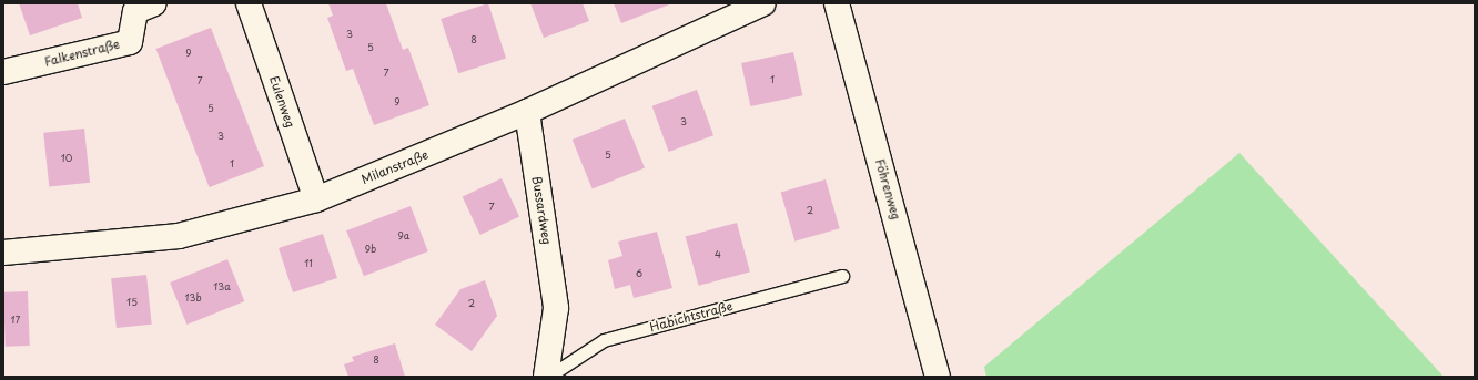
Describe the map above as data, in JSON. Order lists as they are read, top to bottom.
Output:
{
  "streets": {
    "street": [
      "Falkenstraße",
      "Eulenweg",
      "Milanstraße",
      "Föhrenweg",
      "Bussardweg",
      "Habichtstraße"
    ]
  },
  "crossings": [
    ["Eulenweg", "Milanstraße"],
    ["Milanstraße", "Bussardweg"],
    ["Bussardweg", "Habichtstraße"]
  ],
  "house_numbers": [
    "3",
    "8",
    "5",
    "9",
    "7",
    "1",
    "7",
    "9",
    "5",
    "3",
    "3",
    "5",
    "10",
    "1",
    "7",
    "2",
    "9a",
    "9b",
    "4",
    "11",
    "6",
    "13a",
    "13b",
    "15",
    "2",
    "17",
    "8"
  ]
}
